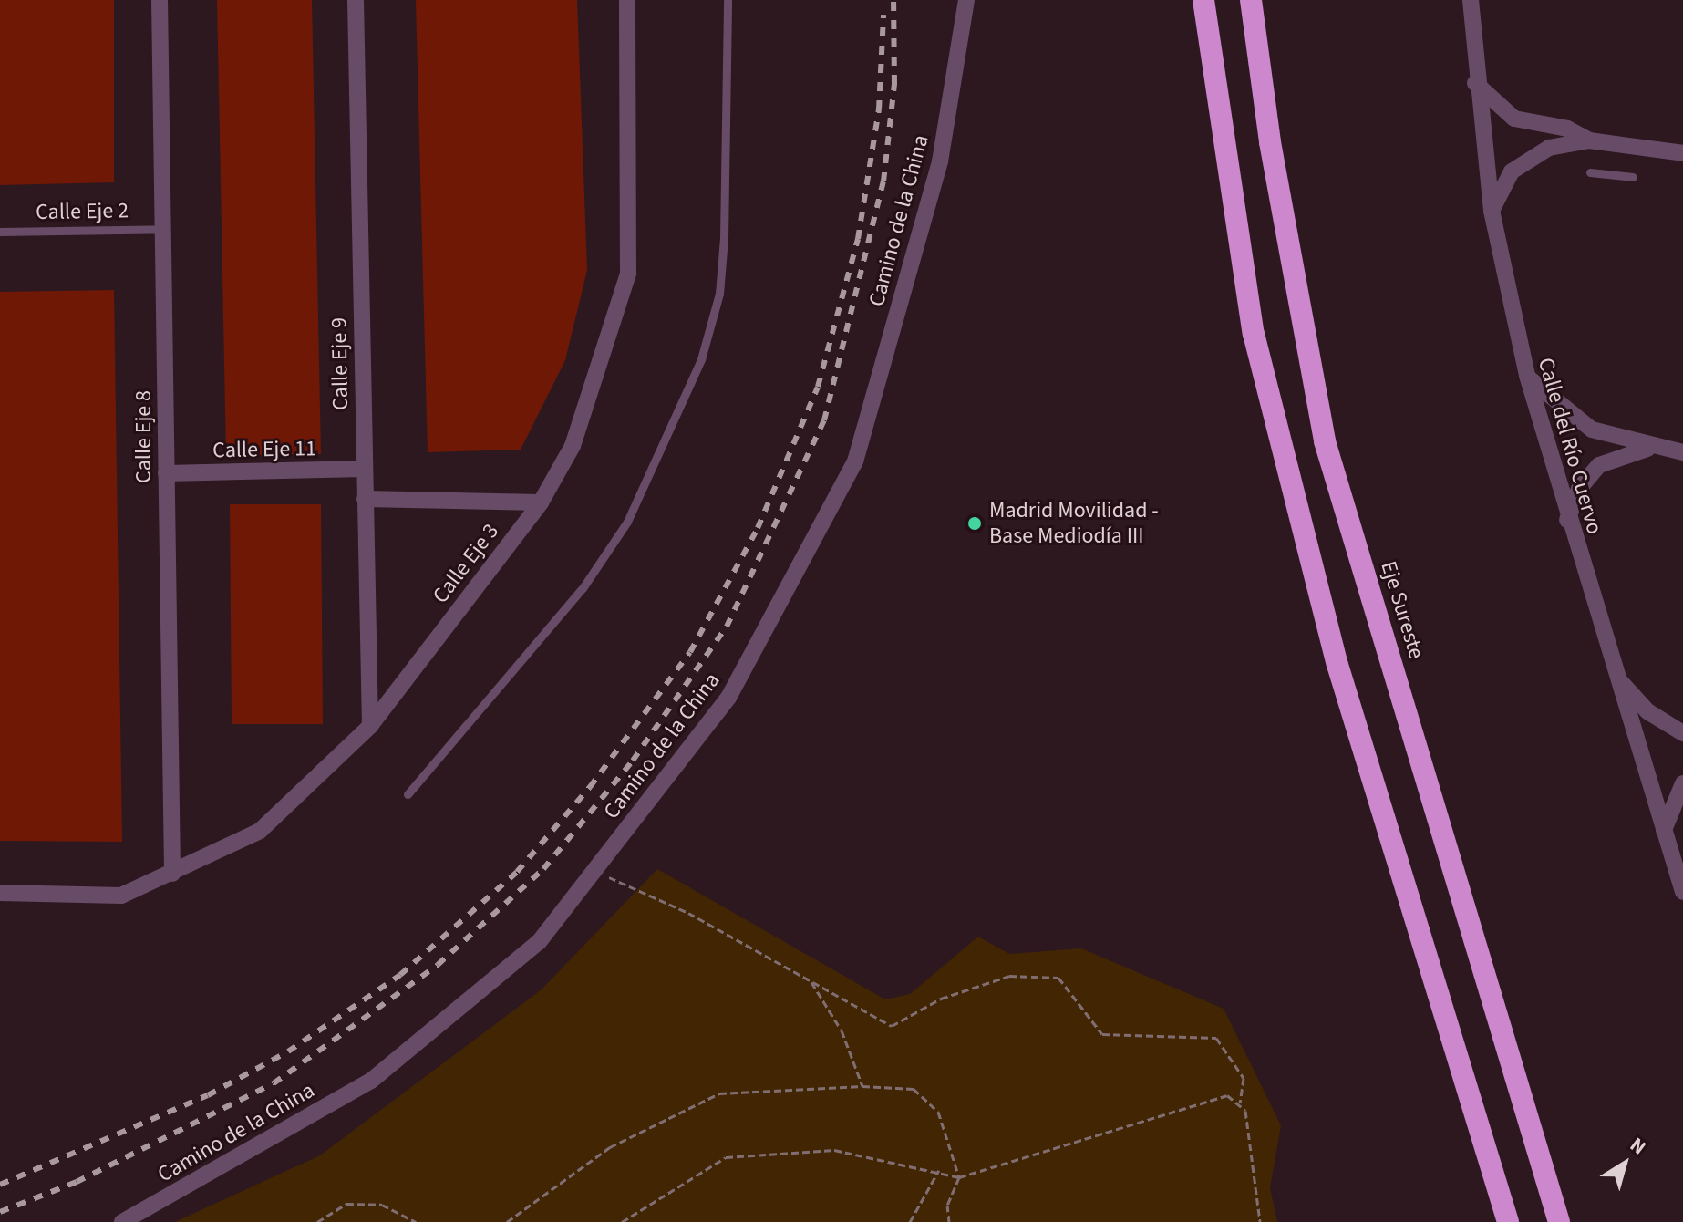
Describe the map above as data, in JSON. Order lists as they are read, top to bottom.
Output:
{
  "streets": {
    "highway": ["Eje Sureste"],
    "street": [
      "Camino de la China",
      "Calle Eje 9",
      "Calle Eje 8",
      "Calle del Río Cuervo",
      "Calle Eje 11",
      "Calle Eje 3"
    ],
    "lane": ["Calle Eje 2"]
  },
  "crossings": [
    ["Calle Eje 2", "Calle Eje 8"],
    ["Calle Eje 9", "Calle Eje 11"],
    ["Calle Eje 9", "Calle Eje 3"],
    ["Calle Eje 8", "Calle Eje 11"],
    ["Calle Eje 8", "Calle Eje 3"]
  ],
  "places": ["Madrid Movilidad - Base Mediodía III"],
  "north": "top right"
}
